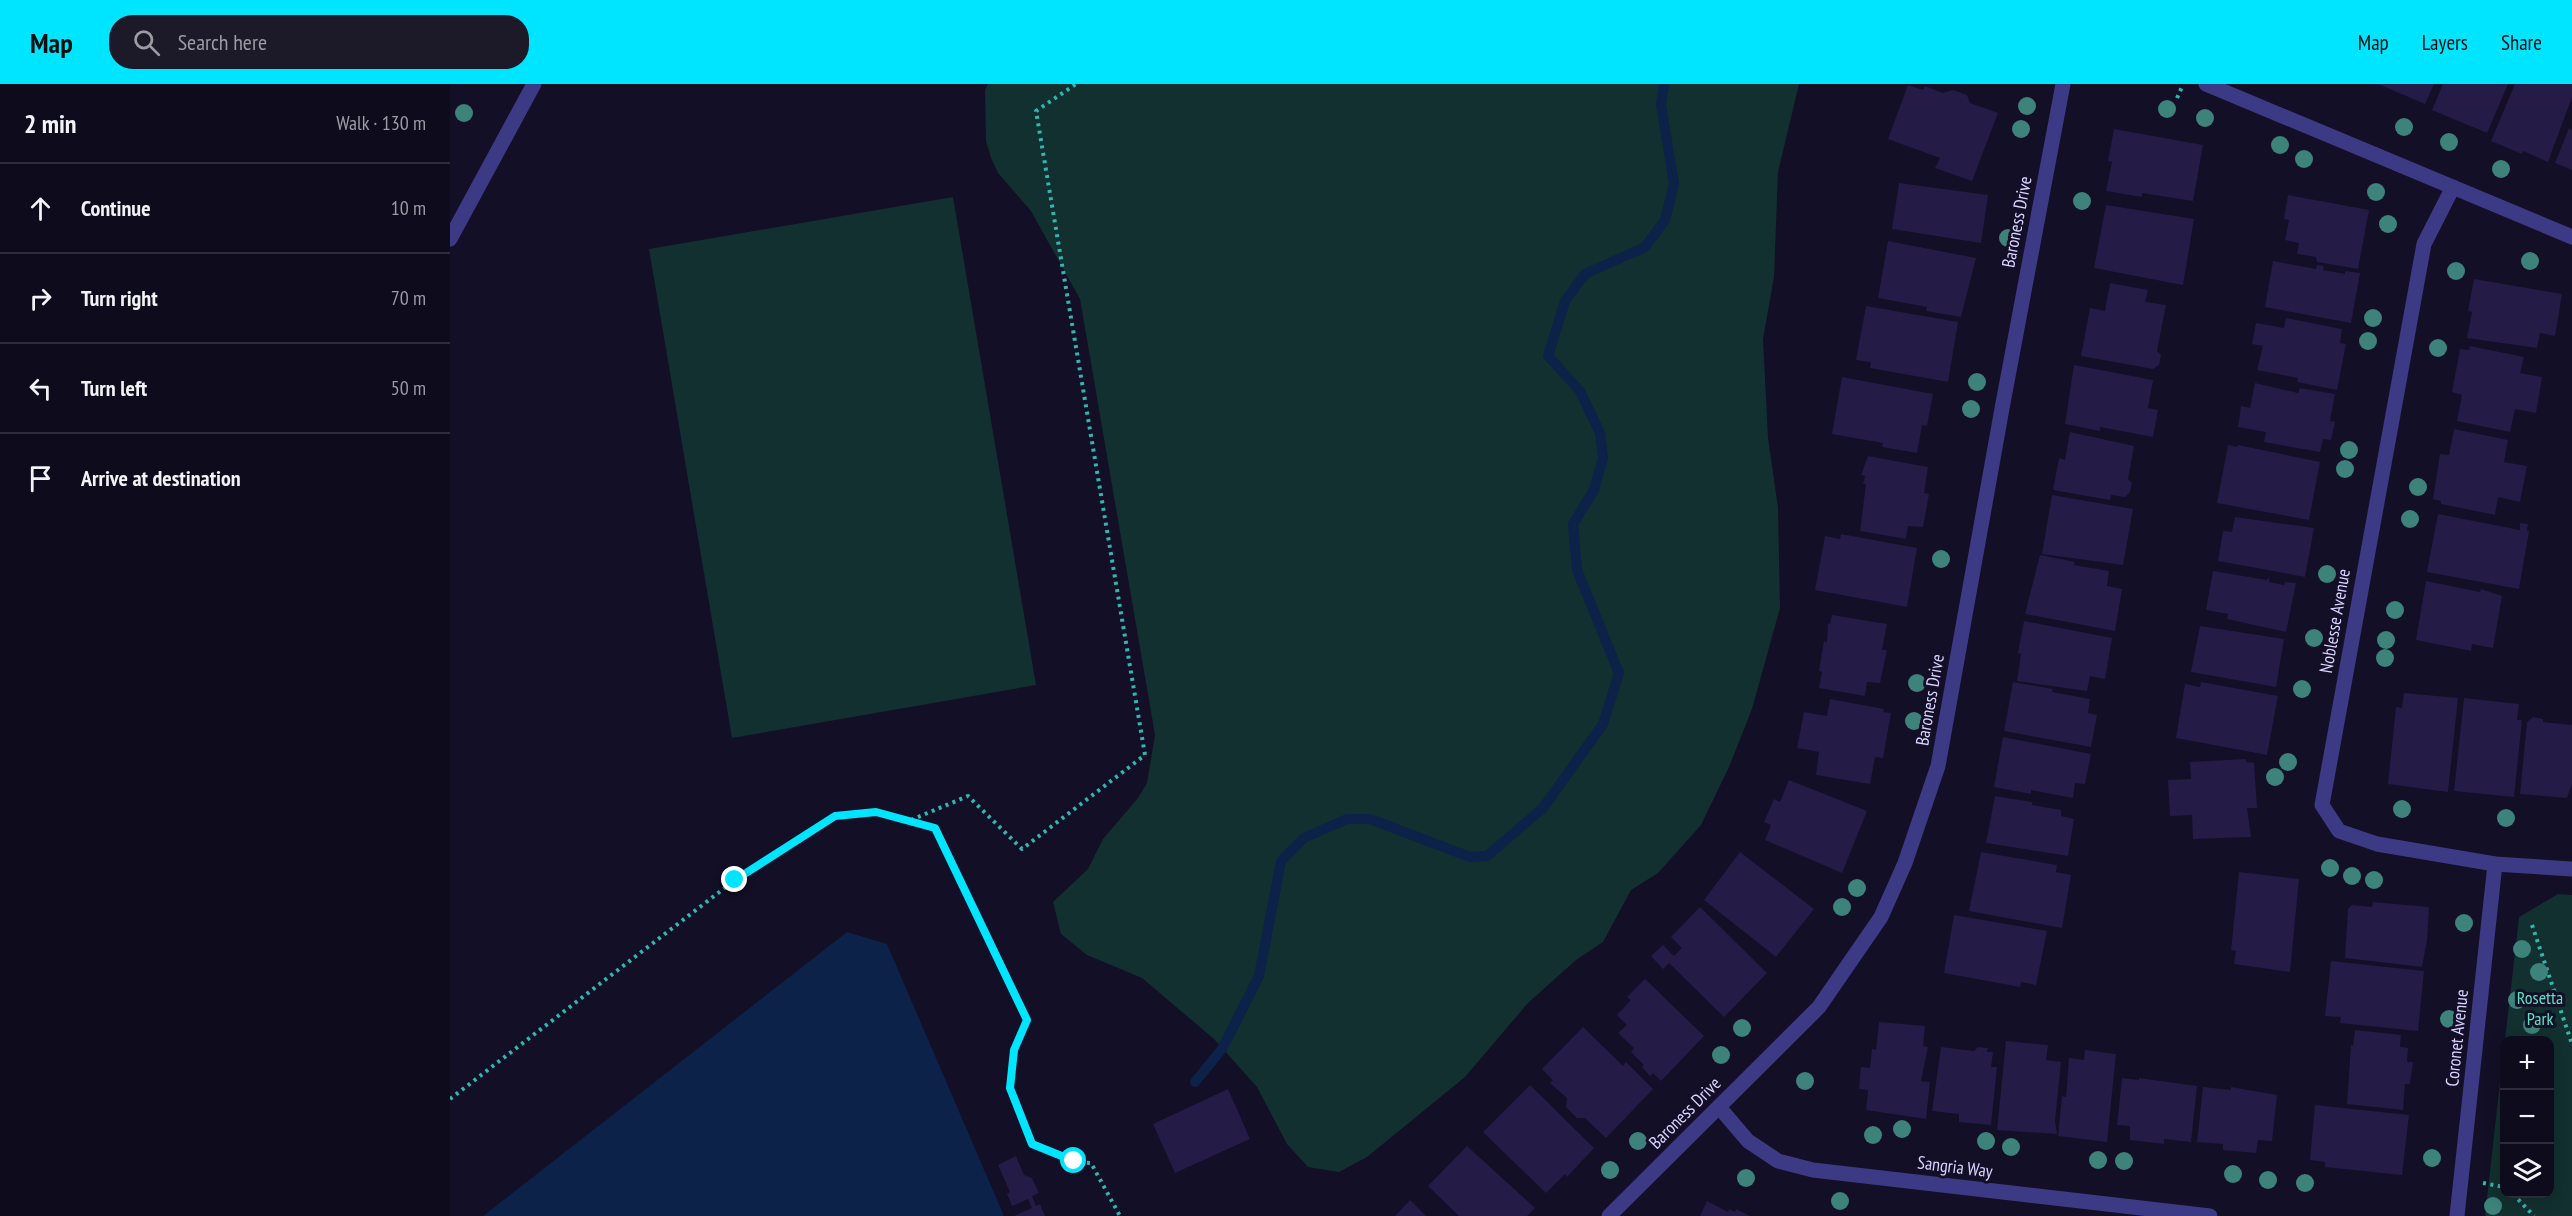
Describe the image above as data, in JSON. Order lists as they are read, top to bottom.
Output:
{
  "streets": {
    "street": [
      "Baroness Drive",
      "Noblesse Avenue",
      "Coronet Avenue",
      "Sangria Way"
    ]
  },
  "crossings": [
    ["Baroness Drive", "Sangria Way"],
    ["Noblesse Avenue", "Coronet Avenue"]
  ],
  "parks": ["Rosetta Park"],
  "page": {
    "header": "Map",
    "search": "Search here",
    "nav": ["Map", "Layers", "Share"],
    "heading": ["2 min", "Walk · 130 m"],
    "list": [
      ["Continue", "10 m"],
      ["Turn right", "70 m"],
      ["Turn left", "50 m"],
      "Arrive at destination"
    ],
    "map_buttons": ["+", "−"]
  }
}
